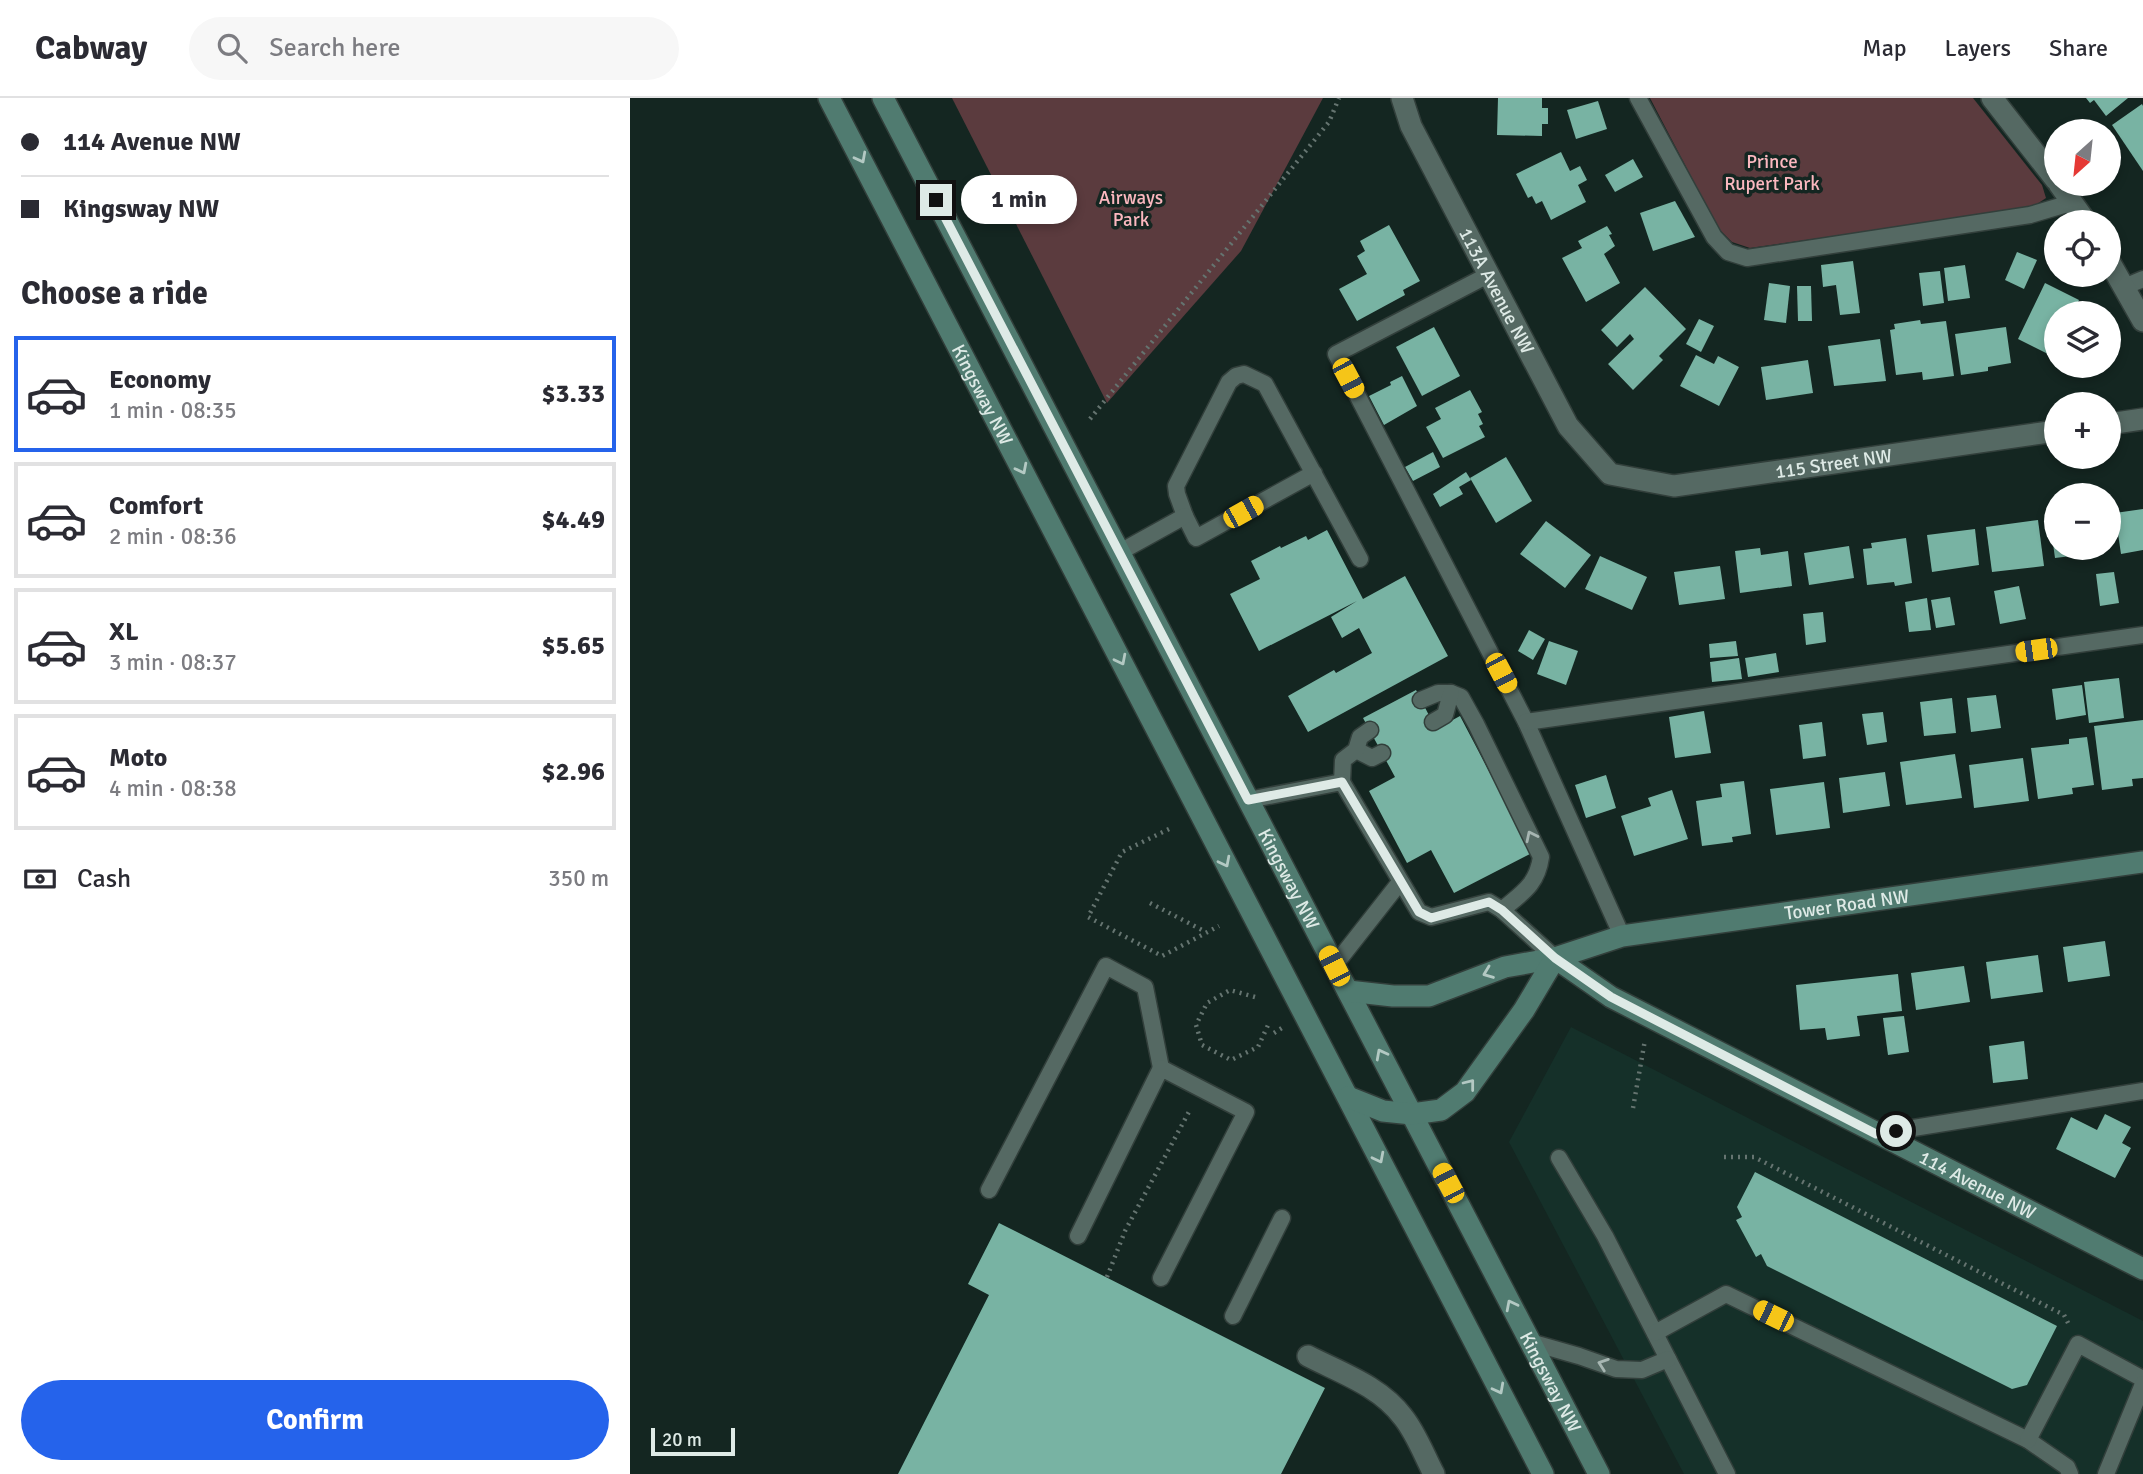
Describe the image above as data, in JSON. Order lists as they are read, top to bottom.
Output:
{
  "streets": {
    "main road": ["Kingsway NW", "Tower Road NW", "114 Avenue NW"],
    "street": ["113A Avenue NW", "115 Street NW"]
  },
  "crossings": [
    ["113A Avenue NW", "115 Street NW"],
    ["Kingsway NW", "Tower Road NW"],
    ["Tower Road NW", "114 Avenue NW"]
  ],
  "parks": ["Prince Rupert Park", "Airways Park"],
  "scale_bar": "20 m",
  "north": "bottom left",
  "page": {
    "header": "Cabway",
    "search": "Search here",
    "nav": ["Map", "Layers", "Share"],
    "banner": ["114 Avenue NW", "Kingsway NW"],
    "map_buttons": ["+", "−"],
    "bubble": "1 min",
    "heading": "Choose a ride",
    "list": [
      {
        "name": "Economy",
        "note": "1 min · 08:35",
        "value": "$3.33"
      },
      {
        "name": "Comfort",
        "note": "2 min · 08:36",
        "value": "$4.49"
      },
      {
        "name": "XL",
        "note": "3 min · 08:37",
        "value": "$5.65"
      },
      {
        "name": "Moto",
        "note": "4 min · 08:38",
        "value": "$2.96"
      }
    ],
    "pay": ["Cash", "350 m"],
    "buttons": "Confirm",
    "scale": "20 m"
  }
}
